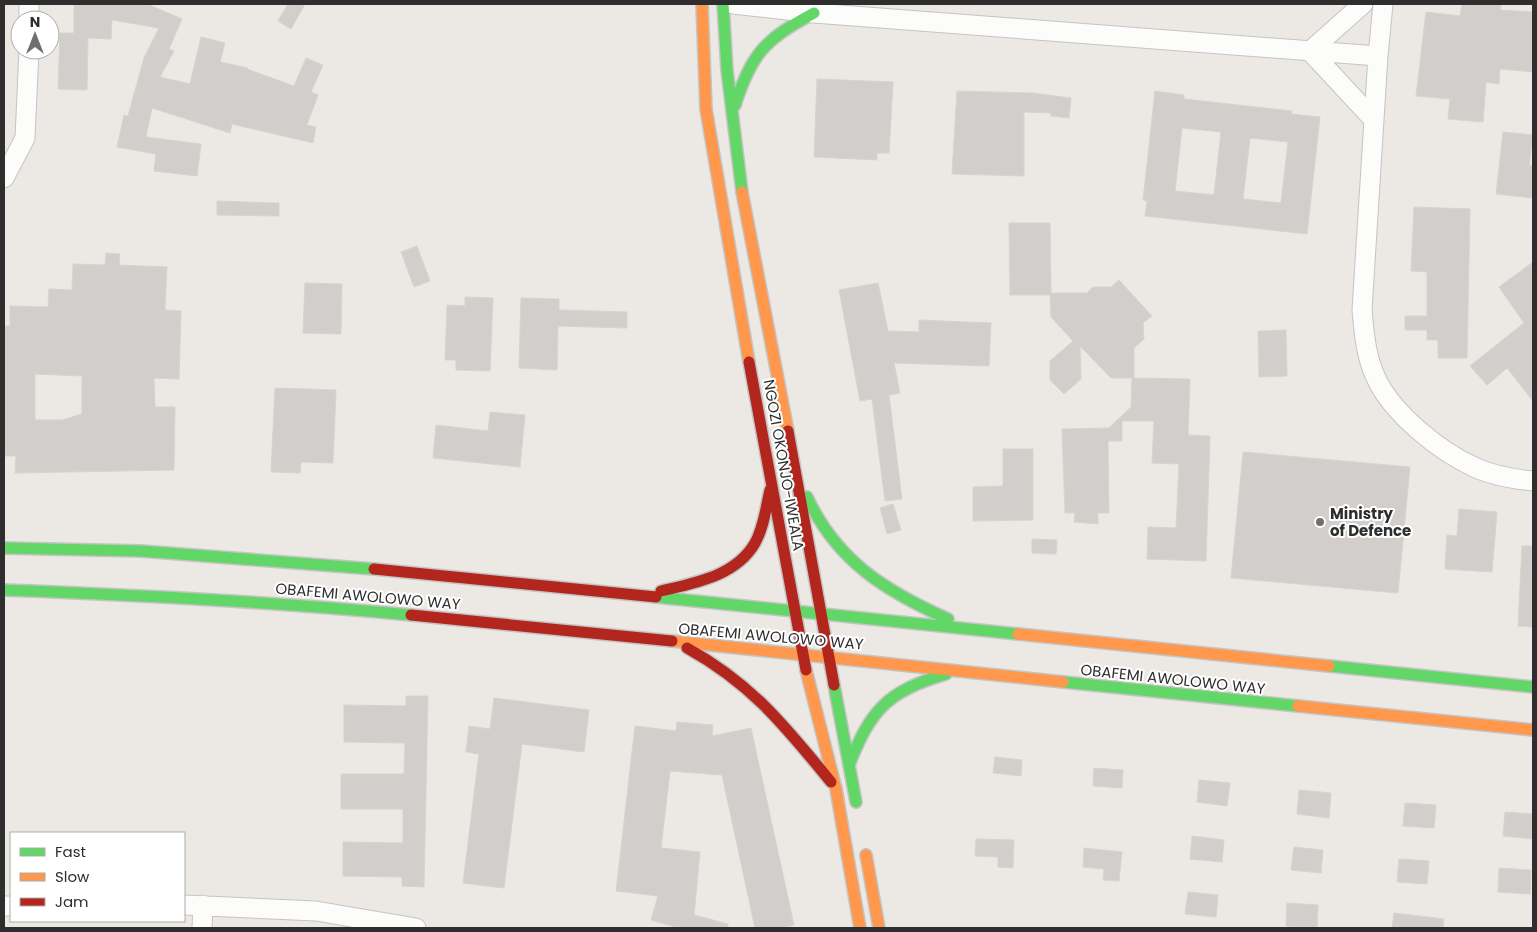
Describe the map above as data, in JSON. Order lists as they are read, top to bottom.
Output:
{
  "streets": {
    "main road": ["NGOZI OKONJO-IWEALA", "OBAFEMI AWOLOWO WAY"]
  },
  "crossings": [
    ["NGOZI OKONJO-IWEALA", "OBAFEMI AWOLOWO WAY"]
  ],
  "places": ["Ministry of Defence"],
  "legend": ["Fast", "Slow", "Jam"],
  "north": "top"
}
